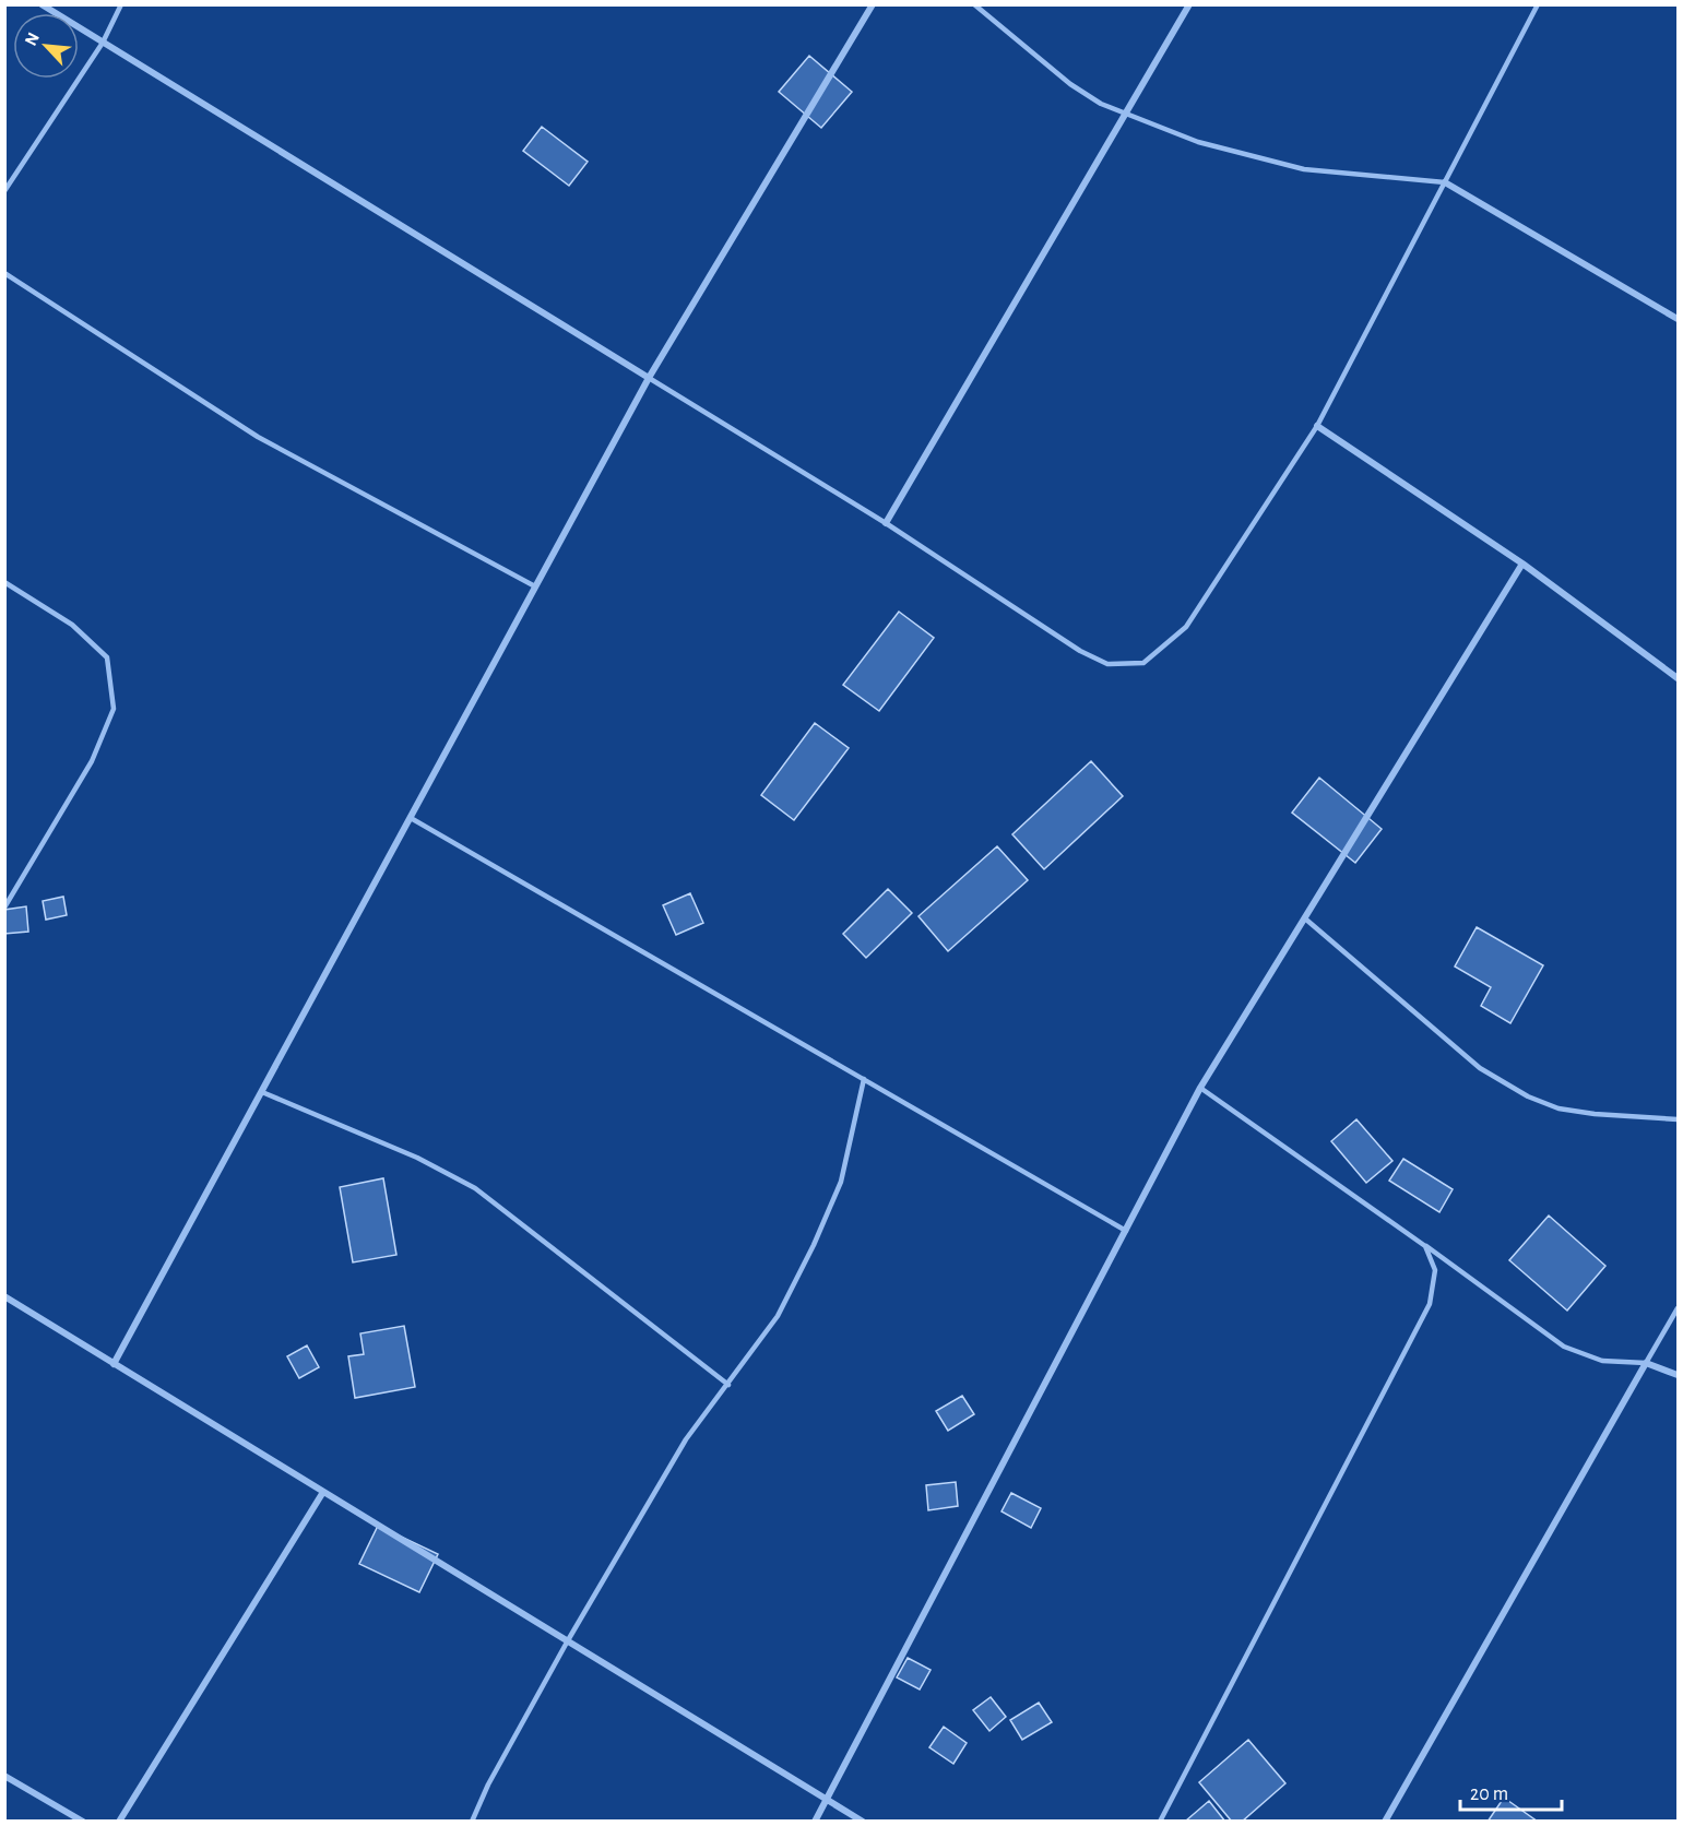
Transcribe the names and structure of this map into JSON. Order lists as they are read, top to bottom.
{
  "scale_bar": "20 m",
  "north": "top left"
}
